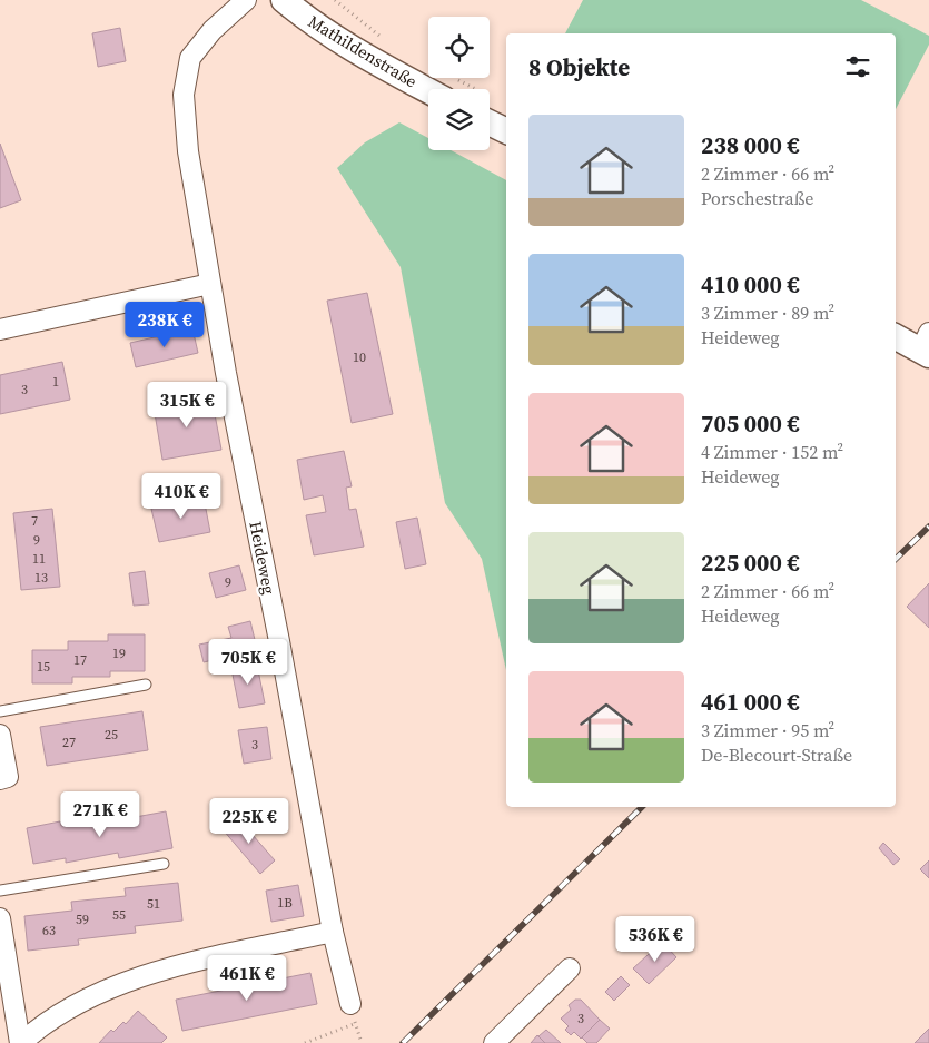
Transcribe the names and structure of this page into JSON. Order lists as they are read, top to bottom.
{
  "streets": {
    "street": ["Mathildenstraße", "Heideweg"]
  },
  "house_numbers": [
    "10",
    "1",
    "3",
    "7",
    "9",
    "11",
    "13",
    "9",
    "19",
    "17",
    "15",
    "25",
    "27",
    "3",
    "1B",
    "51",
    "55",
    "59",
    "63",
    "3"
  ],
  "page": {
    "heading": "8 Objekte",
    "list": [
      {
        "name": "238 000 €",
        "note": "2 Zimmer · 66 m² · Porschestraße"
      },
      {
        "name": "410 000 €",
        "note": "3 Zimmer · 89 m² · Heideweg"
      },
      {
        "name": "705 000 €",
        "note": "4 Zimmer · 152 m² · Heideweg"
      },
      {
        "name": "225 000 €",
        "note": "2 Zimmer · 66 m² · Heideweg"
      },
      {
        "name": "461 000 €",
        "note": "3 Zimmer · 95 m² · De-Blecourt-Straße"
      }
    ],
    "price": [
      "238K €",
      "315K €",
      "410K €",
      "705K €",
      "271K €",
      "225K €",
      "536K €",
      "461K €"
    ]
  }
}
